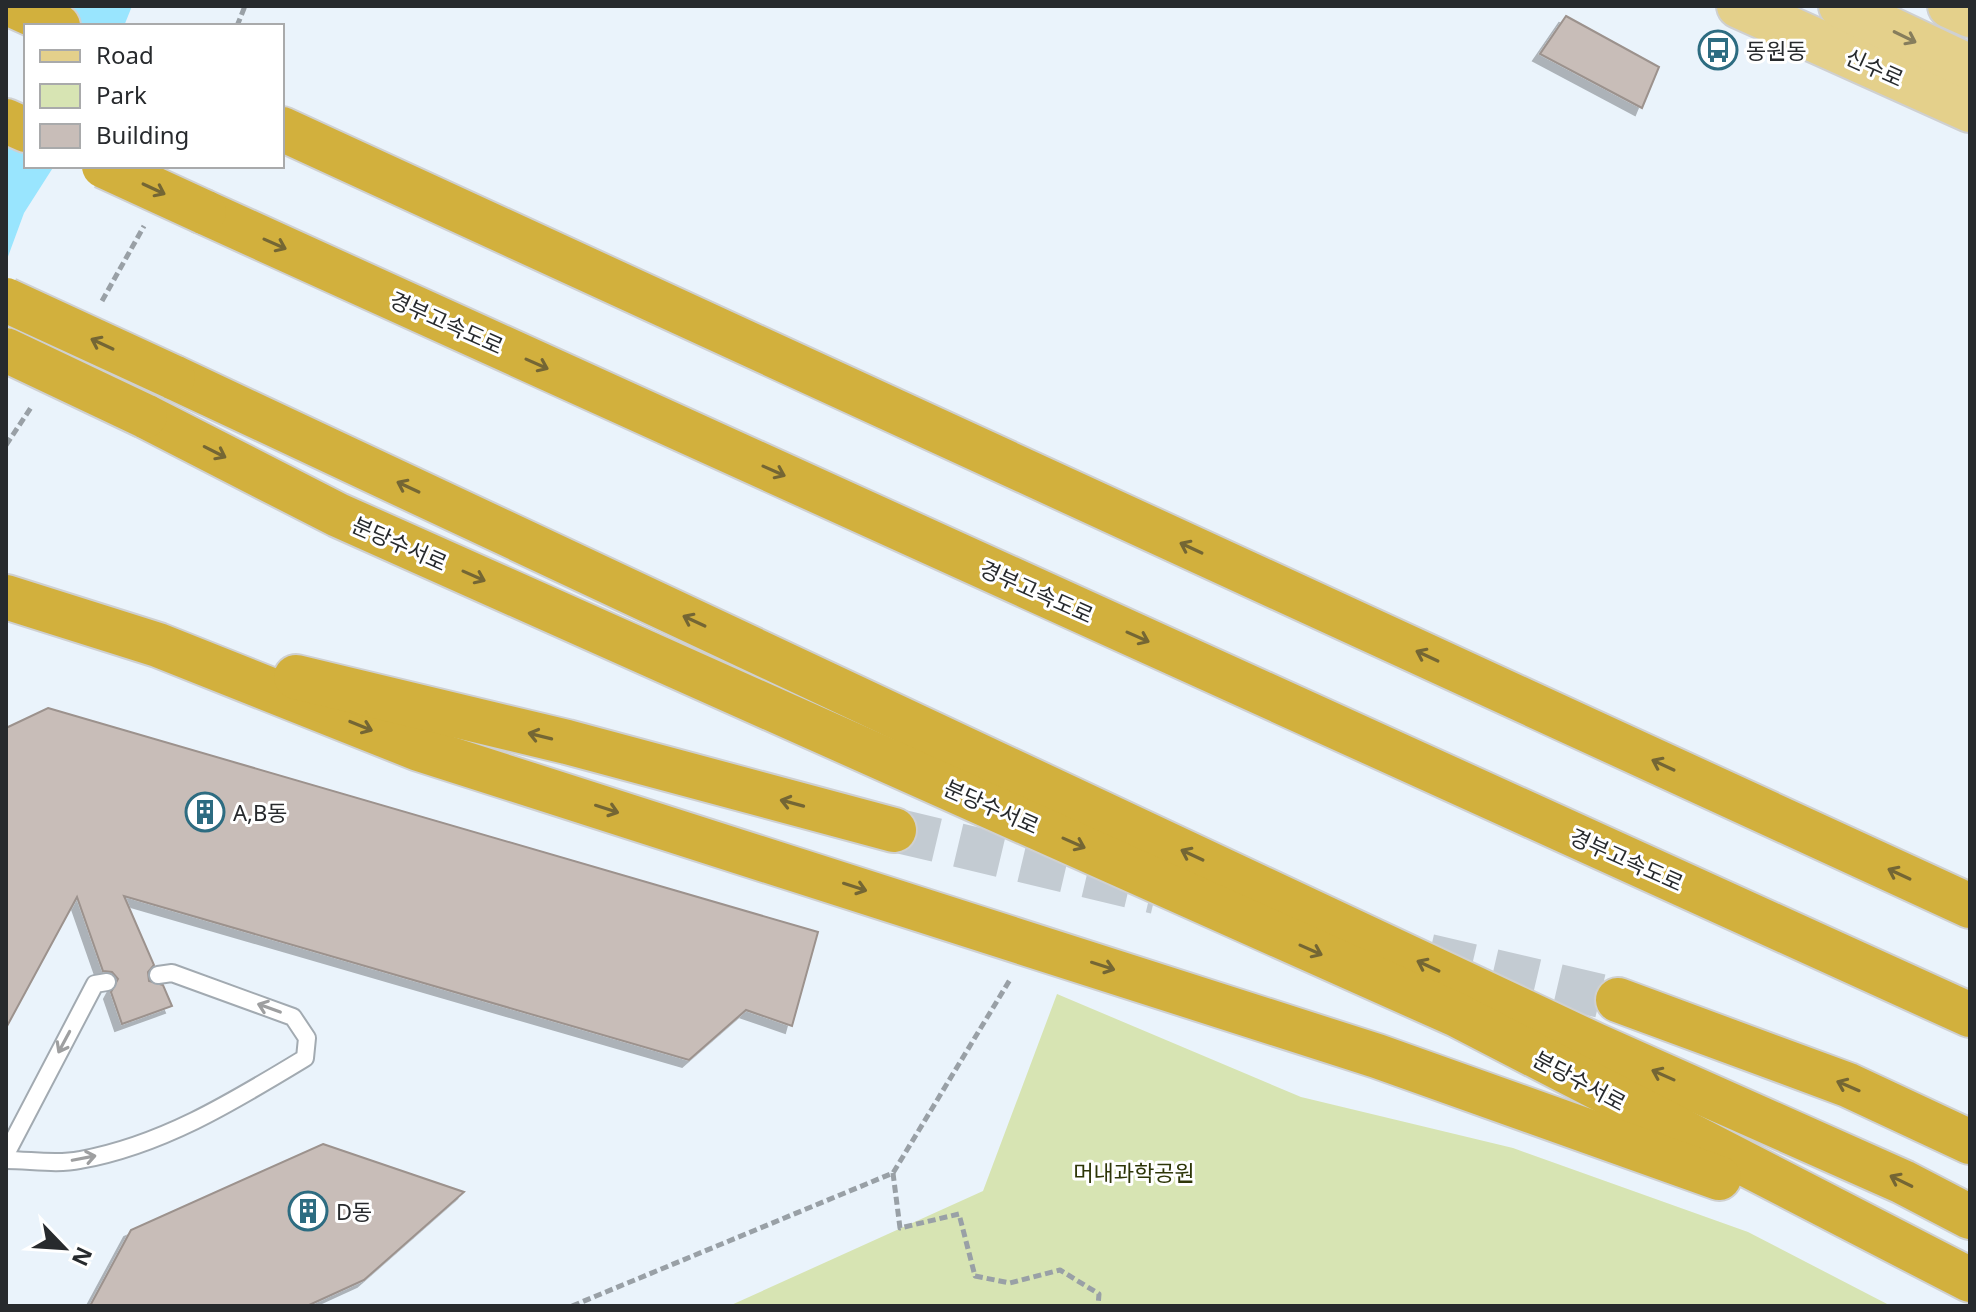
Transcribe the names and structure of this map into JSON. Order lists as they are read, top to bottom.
{
  "streets": {
    "highway": ["경부고속도로", "분당수서로"],
    "main road": ["신수로"]
  },
  "parks": ["머내과학공원"],
  "places": {
    "bus stop": ["동원동"],
    "building": ["A,B동", "D동"]
  },
  "legend": ["Road", "Park", "Building"],
  "north": "bottom right"
}
